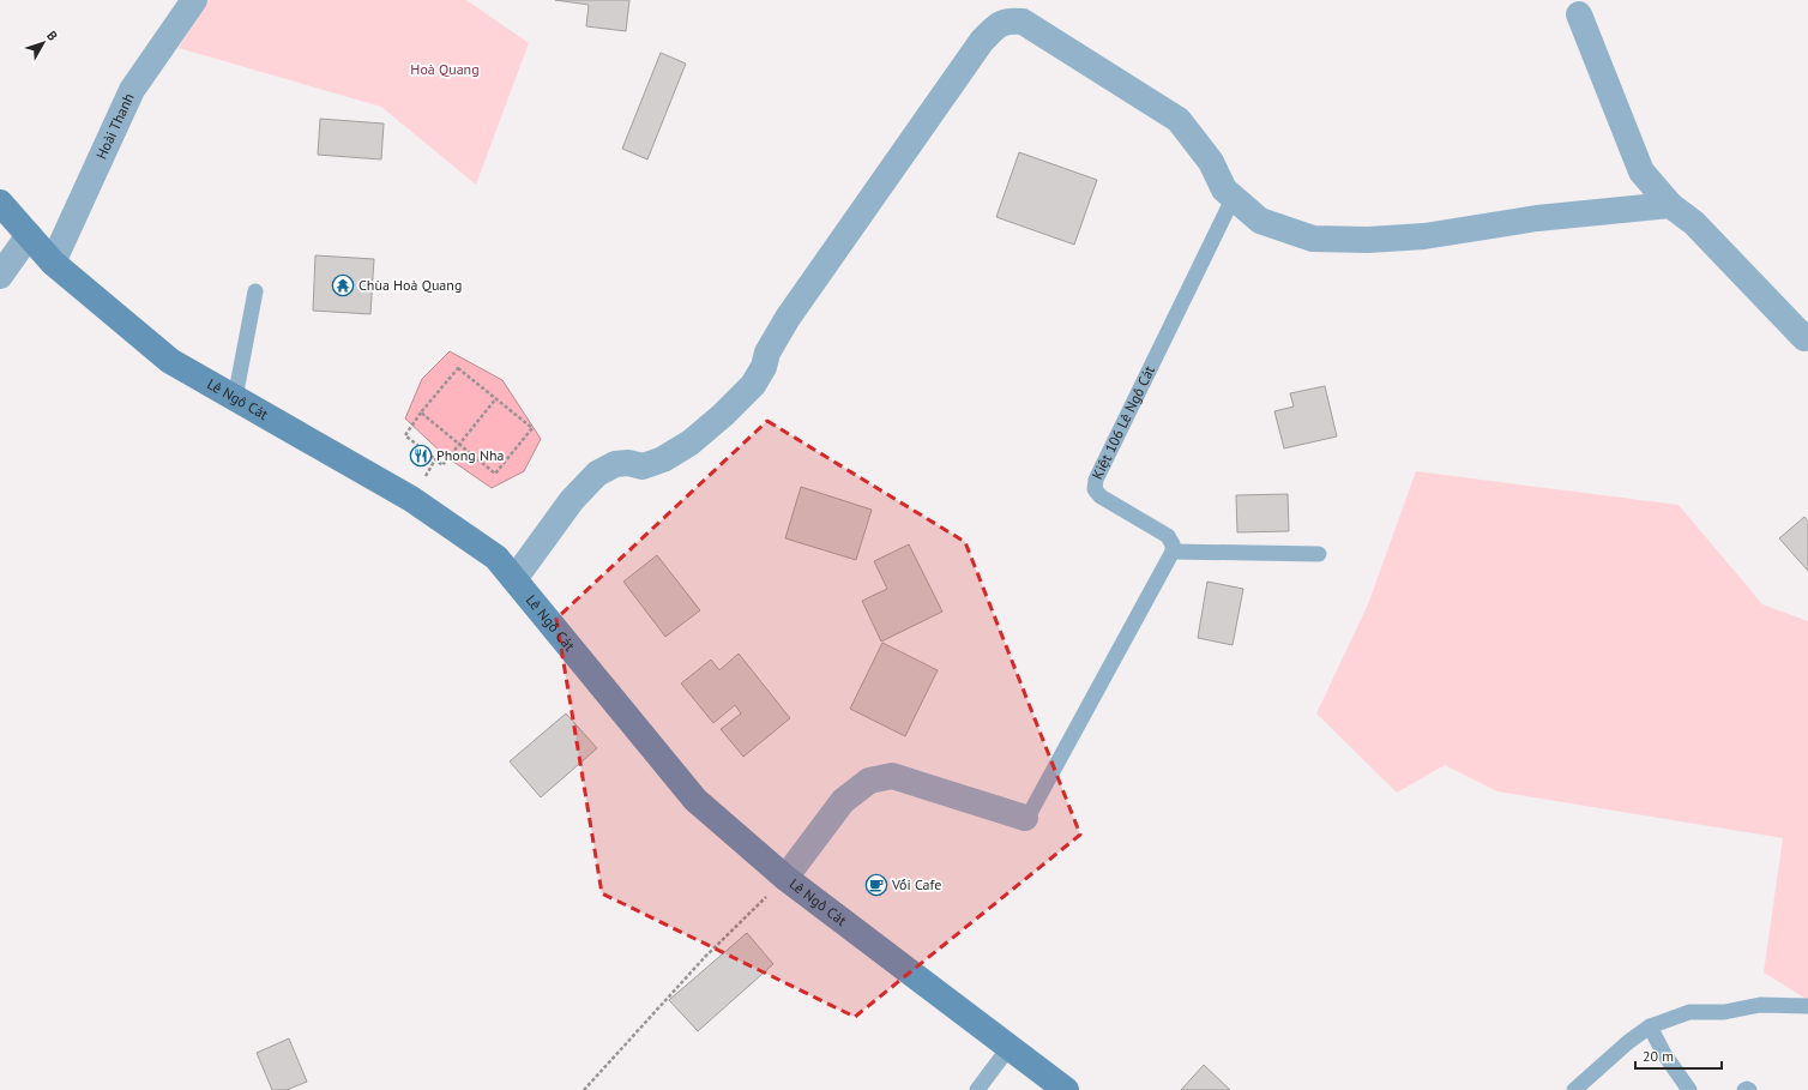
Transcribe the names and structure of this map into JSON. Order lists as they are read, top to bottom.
{
  "streets": {
    "street": ["Hoài Thanh", "Lê Ngô Cát"],
    "lane": ["Kiệt 106 Lê Ngô Cát"]
  },
  "crossings": [
    ["Hoài Thanh", "Lê Ngô Cát"]
  ],
  "parks": ["Hoà Quang"],
  "places": {
    "temple": ["Chùa Hoà Quang"],
    "restaurant": ["Phong Nha"],
    "cafe": ["Vối Cafe"]
  },
  "scale_bar": "20 m",
  "north": "top right"
}
